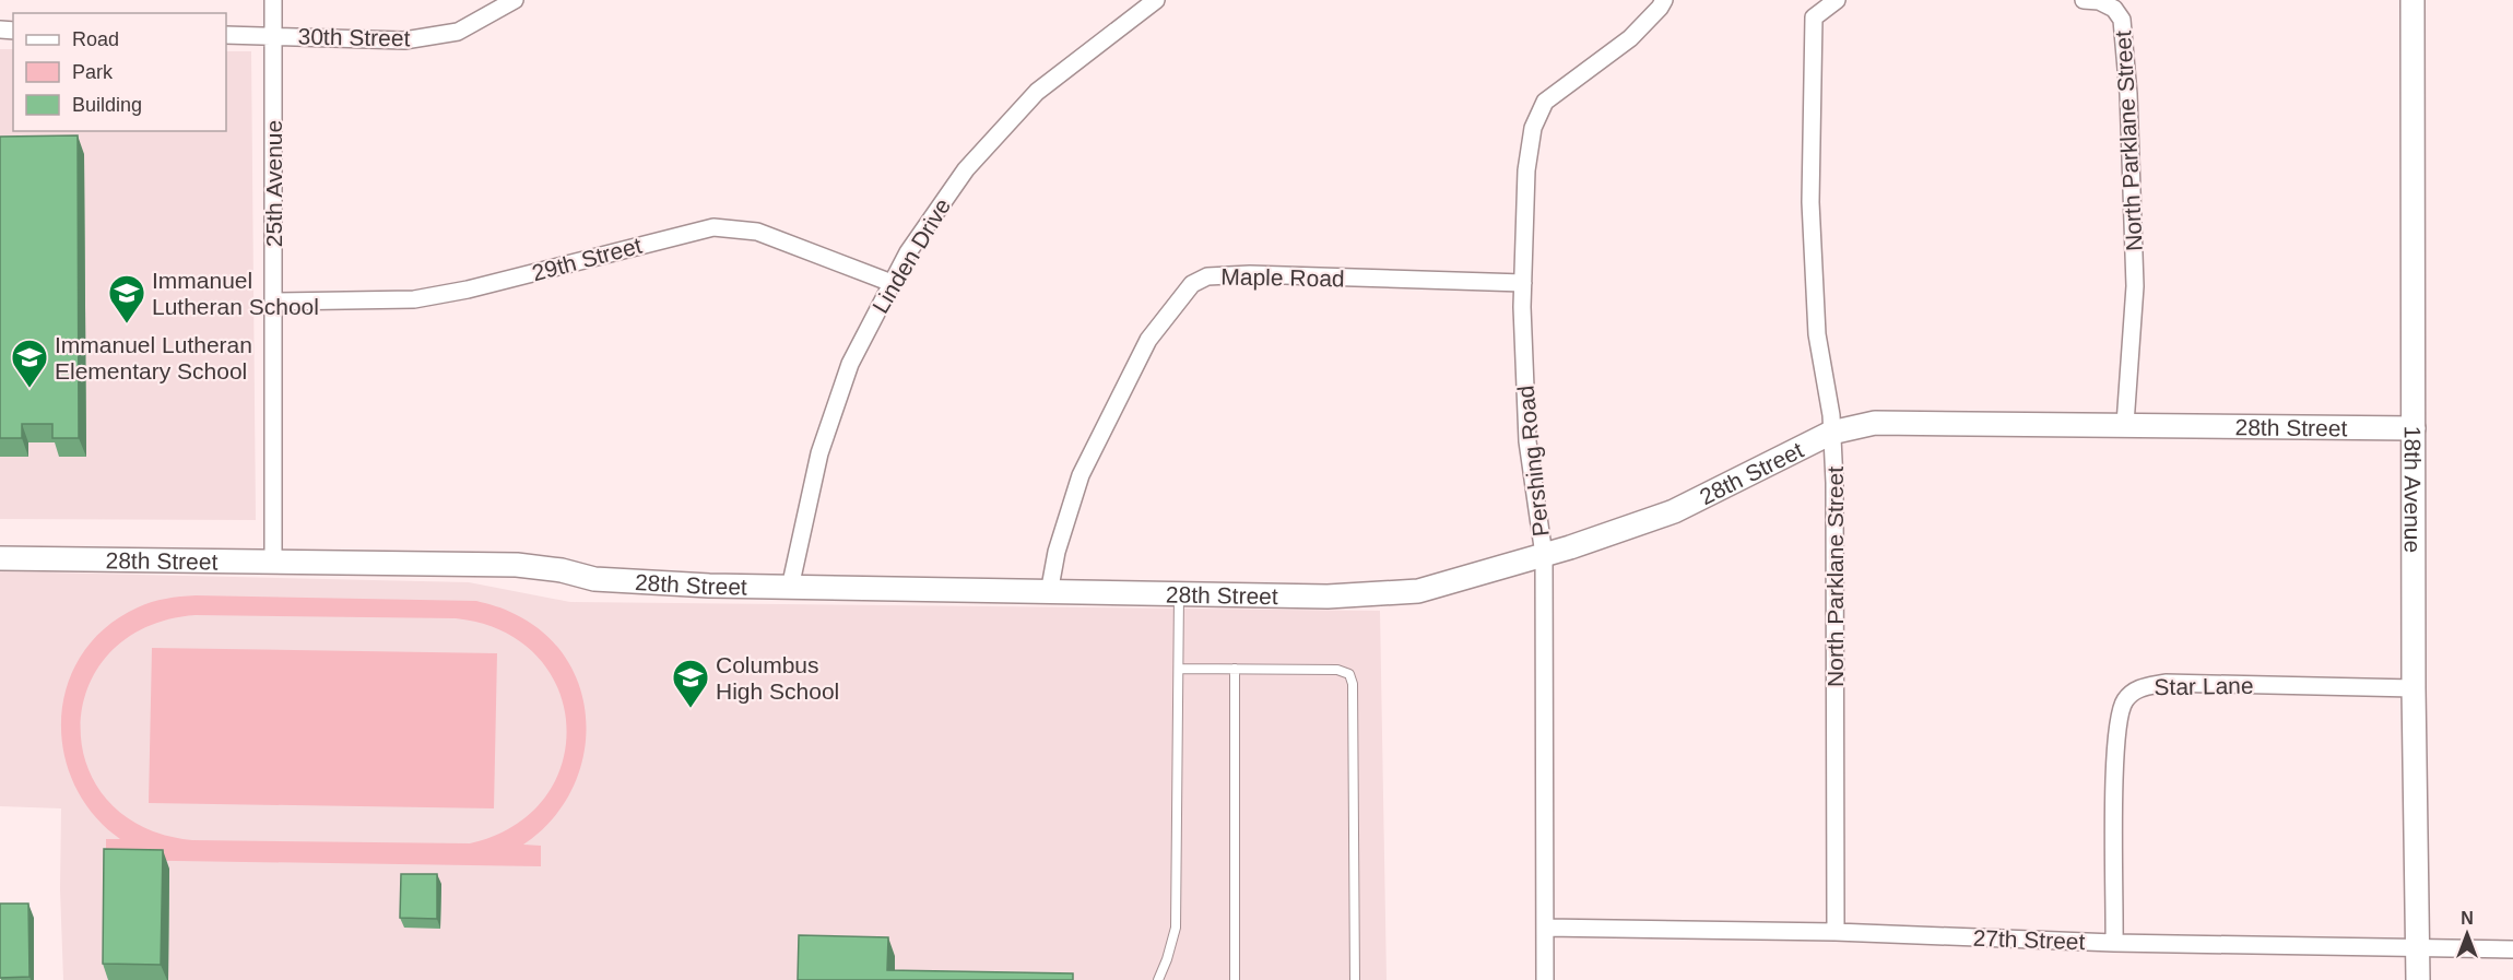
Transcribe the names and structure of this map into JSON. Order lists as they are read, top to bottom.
{
  "streets": {
    "street": [
      "30th Street",
      "North Parklane Street",
      "25th Avenue",
      "Linden Drive",
      "29th Street",
      "Maple Road",
      "28th Street",
      "Pershing Road",
      "18th Avenue",
      "Star Lane",
      "27th Street"
    ]
  },
  "crossings": [
    ["30th Street", "25th Avenue"],
    ["North Parklane Street", "28th Street"],
    ["North Parklane Street", "27th Street"],
    ["25th Avenue", "29th Street"],
    ["25th Avenue", "28th Street"],
    ["Linden Drive", "29th Street"],
    ["Linden Drive", "28th Street"],
    ["Maple Road", "28th Street"],
    ["Maple Road", "Pershing Road"],
    ["28th Street", "Pershing Road"],
    ["28th Street", "18th Avenue"],
    ["Pershing Road", "27th Street"],
    ["18th Avenue", "Star Lane"],
    ["18th Avenue", "27th Street"],
    ["Star Lane", "27th Street"]
  ],
  "places": {
    "school or university": ["Immanuel Lutheran School", "Immanuel Lutheran Elementary School", "Columbus High School"]
  },
  "legend": ["Road", "Park", "Building"],
  "north": "top"
}
